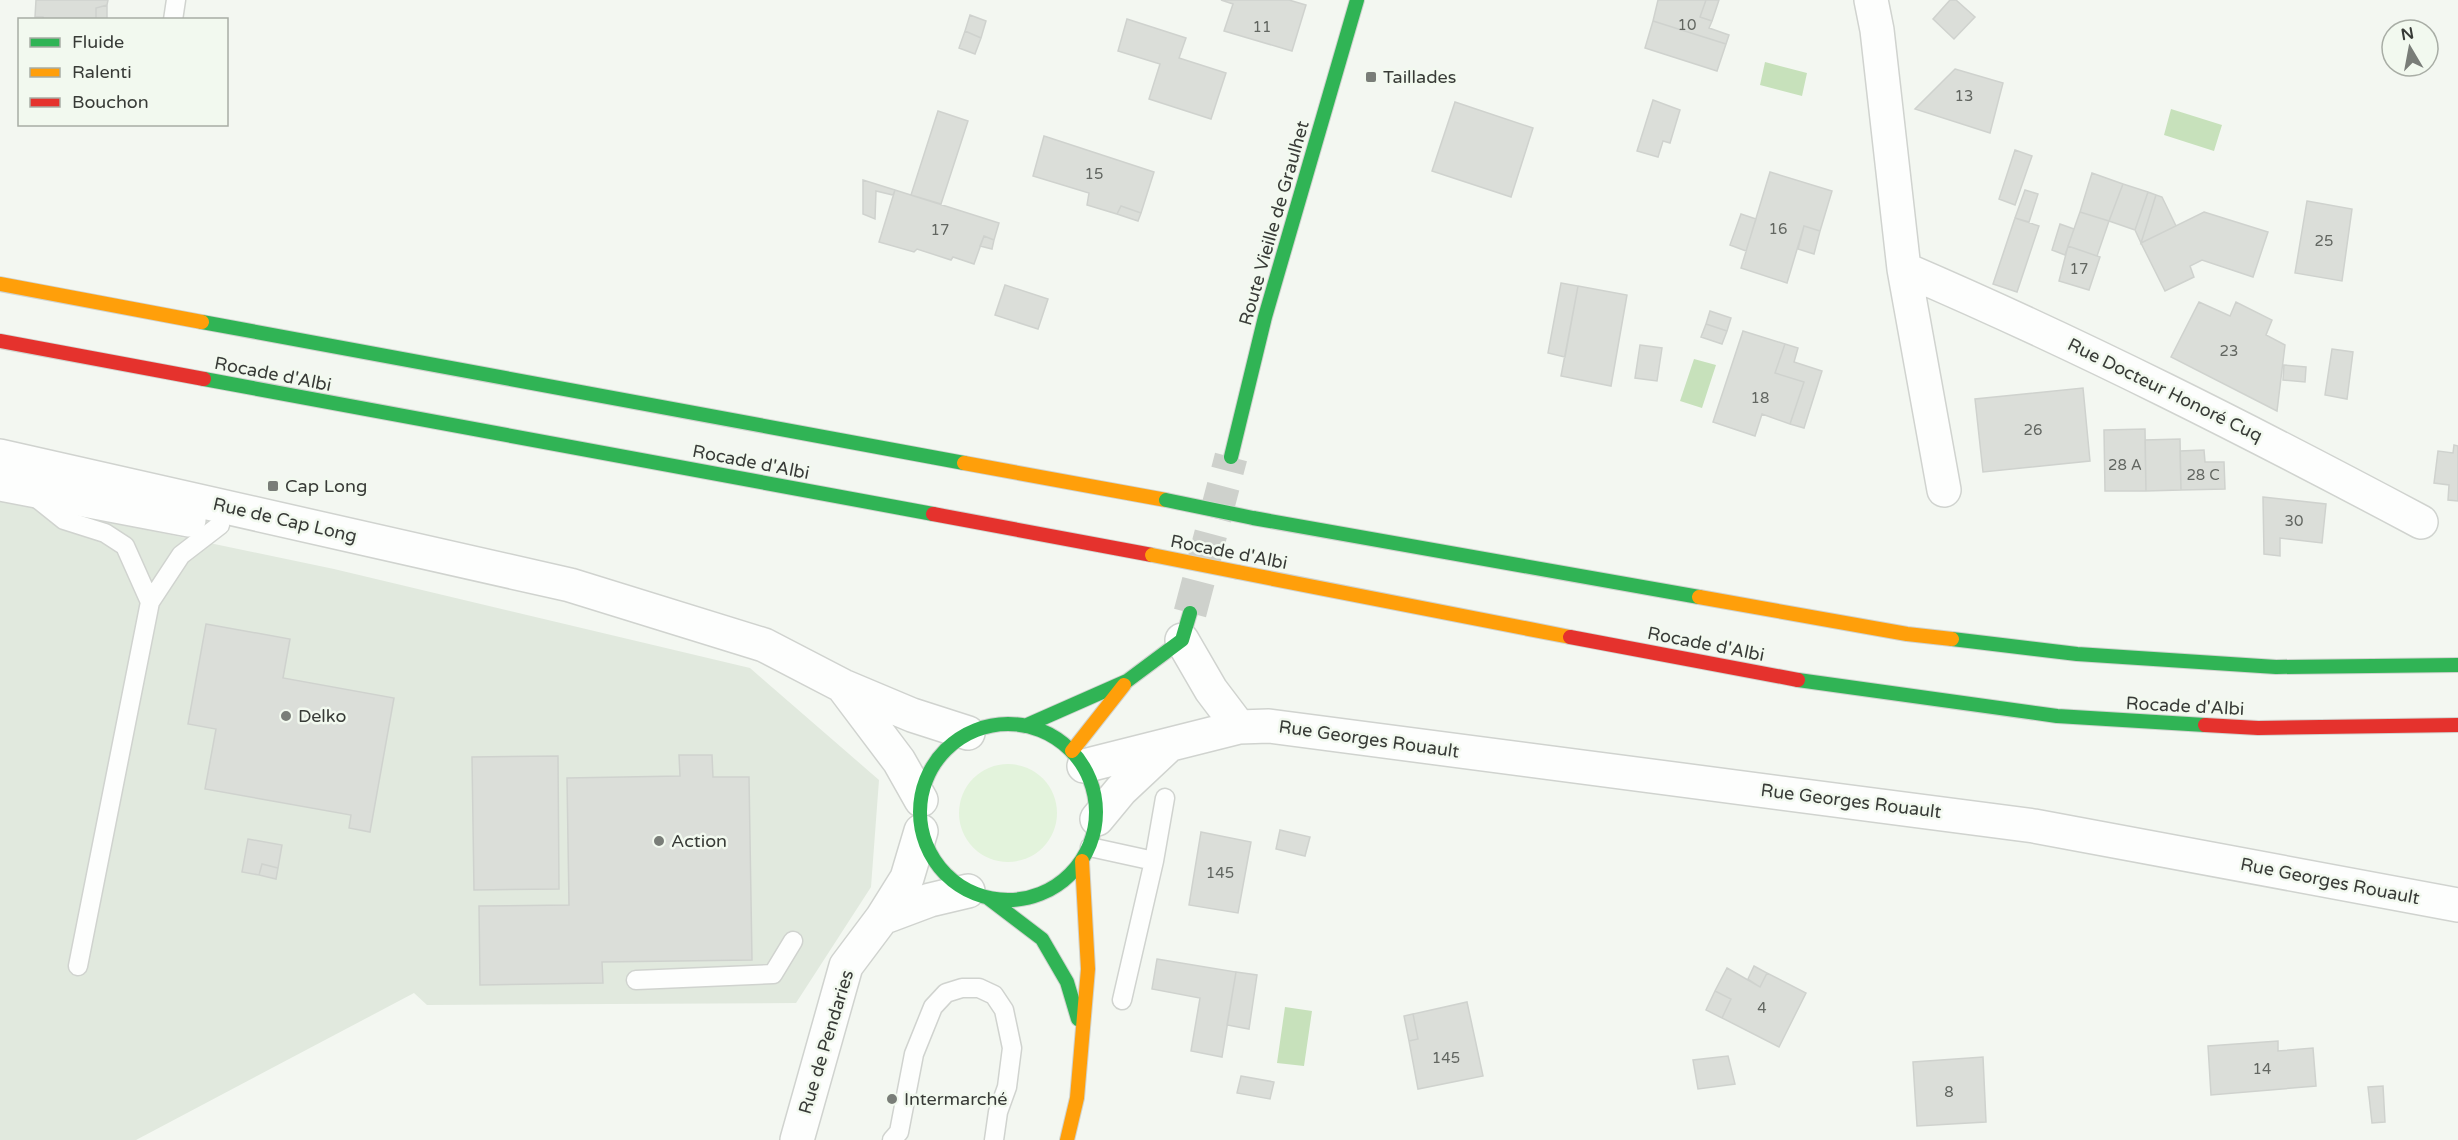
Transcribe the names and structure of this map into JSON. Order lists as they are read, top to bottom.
{
  "streets": {
    "main road": ["Route Vieille de Graulhet", "Rocade d'Albi"],
    "street": [
      "Rue Docteur Honoré Cuq",
      "Rue de Cap Long",
      "Rue Georges Rouault",
      "Rue de Pendaries"
    ]
  },
  "crossings": [
    ["Rue de Cap Long", "Rue Georges Rouault"],
    ["Rue de Cap Long", "Rue de Pendaries"],
    ["Rue Georges Rouault", "Rue de Pendaries"]
  ],
  "places": {
    "transit": ["Taillades", "Cap Long"],
    "other": ["Delko", "Action", "Intermarché"]
  },
  "house_numbers": [
    "10",
    "11",
    "13",
    "15",
    "16",
    "17",
    "25",
    "17",
    "23",
    "18",
    "26",
    "28 A",
    "28 C",
    "30",
    "145",
    "4",
    "145",
    "14",
    "8"
  ],
  "legend": ["Fluide", "Ralenti", "Bouchon"],
  "north": "top"
}
